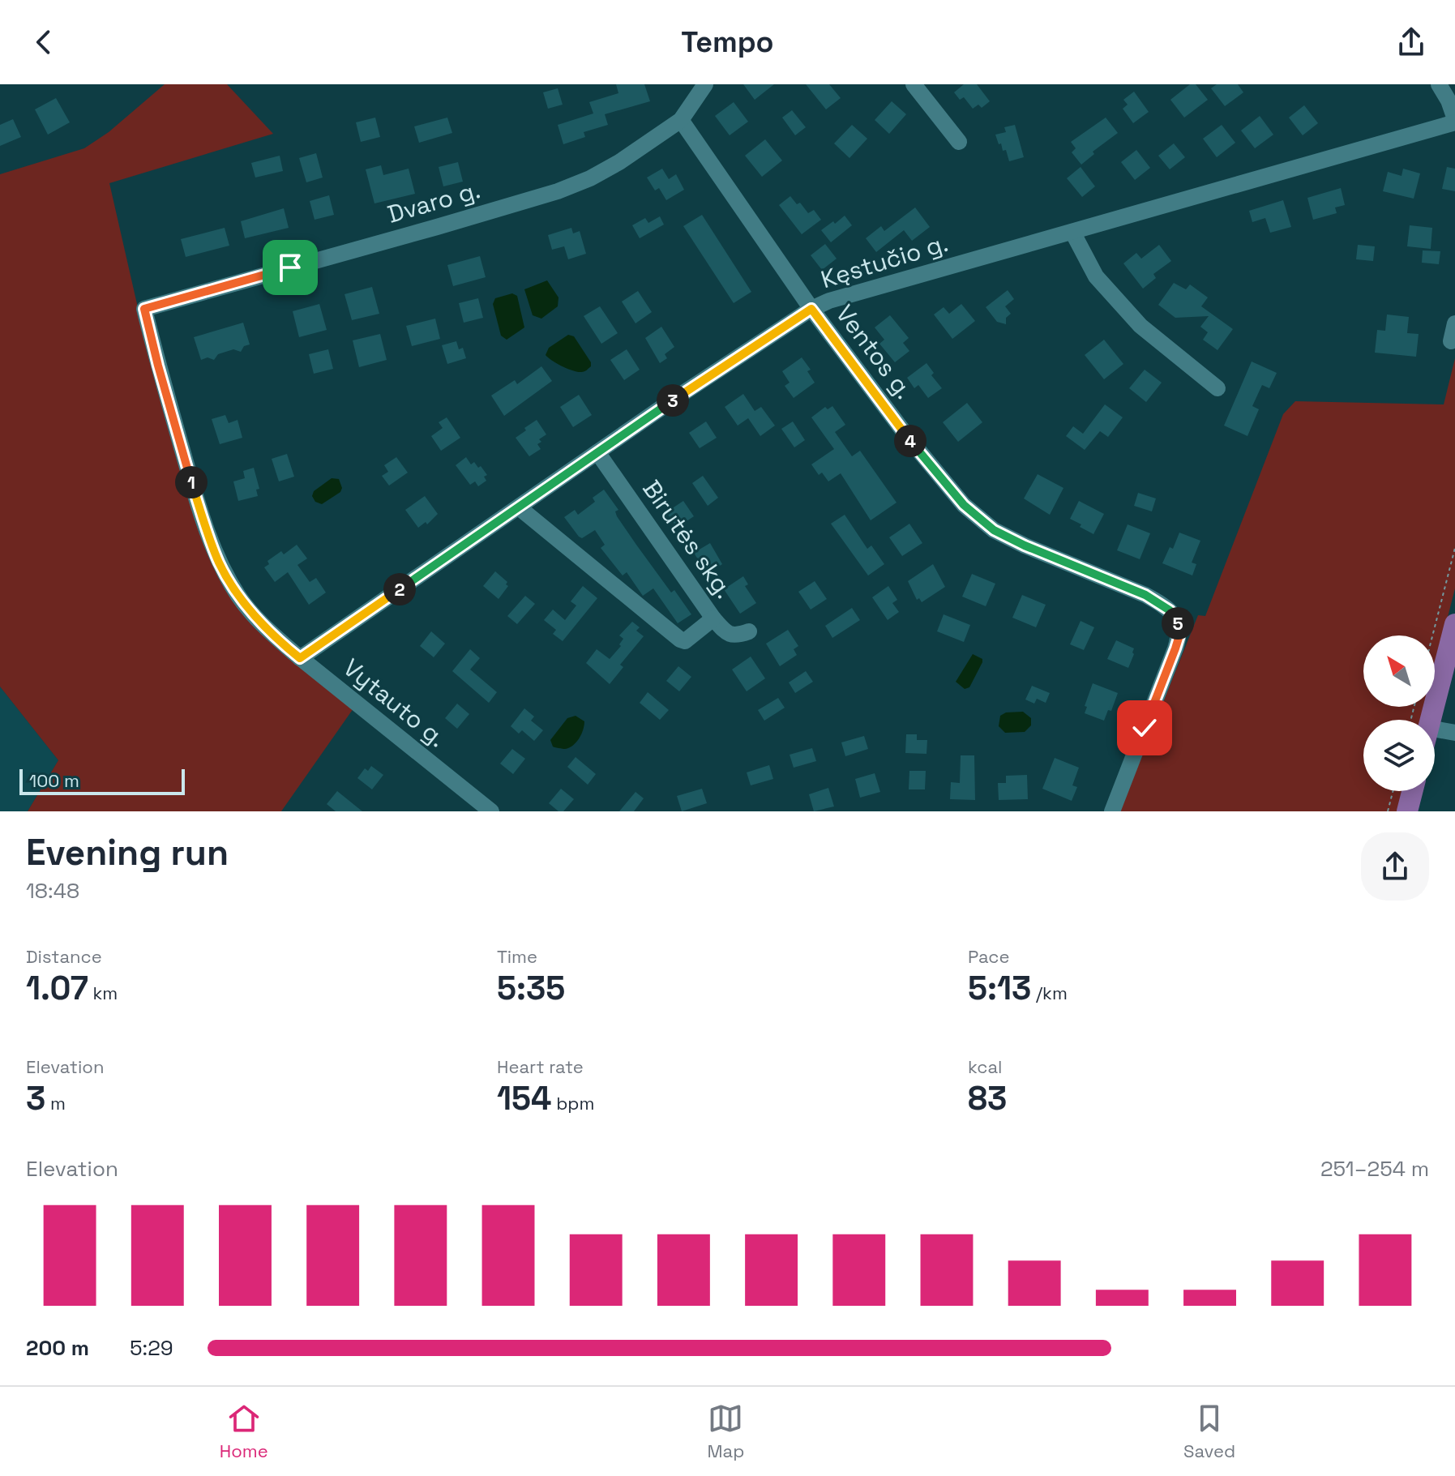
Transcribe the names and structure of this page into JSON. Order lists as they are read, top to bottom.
{
  "streets": {
    "street": [
      "Dvaro g.",
      "Kęstučio g.",
      "Ventos g.",
      "Birutės skg.",
      "Vytauto g."
    ]
  },
  "crossings": [
    ["Dvaro g.", "Ventos g."],
    ["Dvaro g.", "Vytauto g."],
    ["Kęstučio g.", "Ventos g."],
    ["Kęstučio g.", "Birutės skg."],
    ["Kęstučio g.", "Vytauto g."]
  ],
  "scale_bar": "100 m",
  "north": "top left",
  "page": {
    "header": "Tempo",
    "pins": [
      "3",
      "4",
      "1",
      "2",
      "5"
    ],
    "scale": "100 m",
    "heading": ["Evening run", "18:48"],
    "stats": [
      ["Distance", "1.07 km"],
      ["Time", "5:35"],
      ["Pace", "5:13 /km"],
      ["Elevation", "3 m"],
      ["Heart rate", "154 bpm"],
      ["kcal", "83"]
    ],
    "chart": ["Elevation", "251–254 m"],
    "list": [
      {
        "name": "200 m",
        "note": "5:29"
      }
    ],
    "tabs": ["Home", "Map", "Saved"]
  }
}
